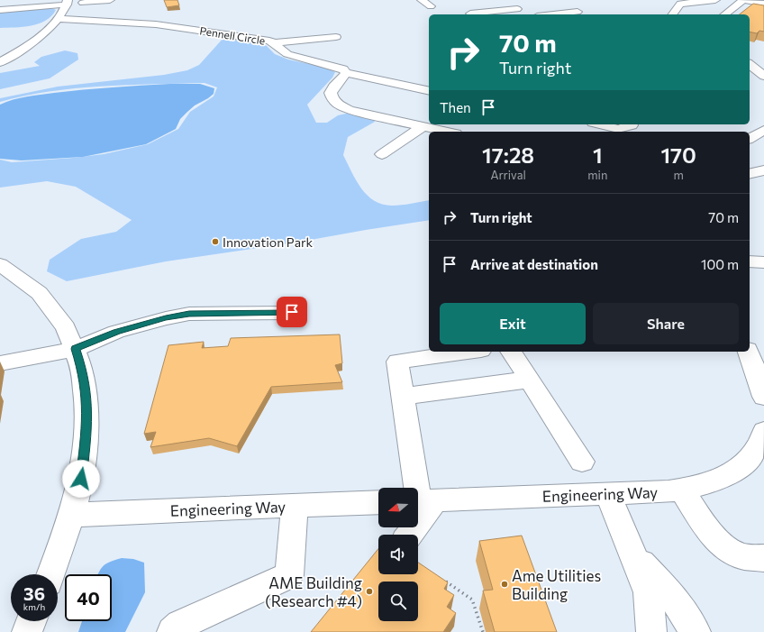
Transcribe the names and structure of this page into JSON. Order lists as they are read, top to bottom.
{
  "streets": {
    "street": ["Pennell Circle", "Engineering Way"]
  },
  "places": ["Innovation Park", "Ame Utilities Building", "AME Building (Research #4)"],
  "north": "left",
  "page": {
    "turn": ["70 m", "Turn right"],
    "then": "Then",
    "eta": [
      "17:28",
      "Arrival",
      "1",
      "min",
      "170",
      "m"
    ],
    "list": [
      {
        "name": "Turn right",
        "value": "70 m"
      },
      {
        "name": "Arrive at destination",
        "value": "100 m"
      }
    ],
    "buttons": ["Exit", "Share"],
    "speed": "36 km/h",
    "limit": "40"
  }
}
